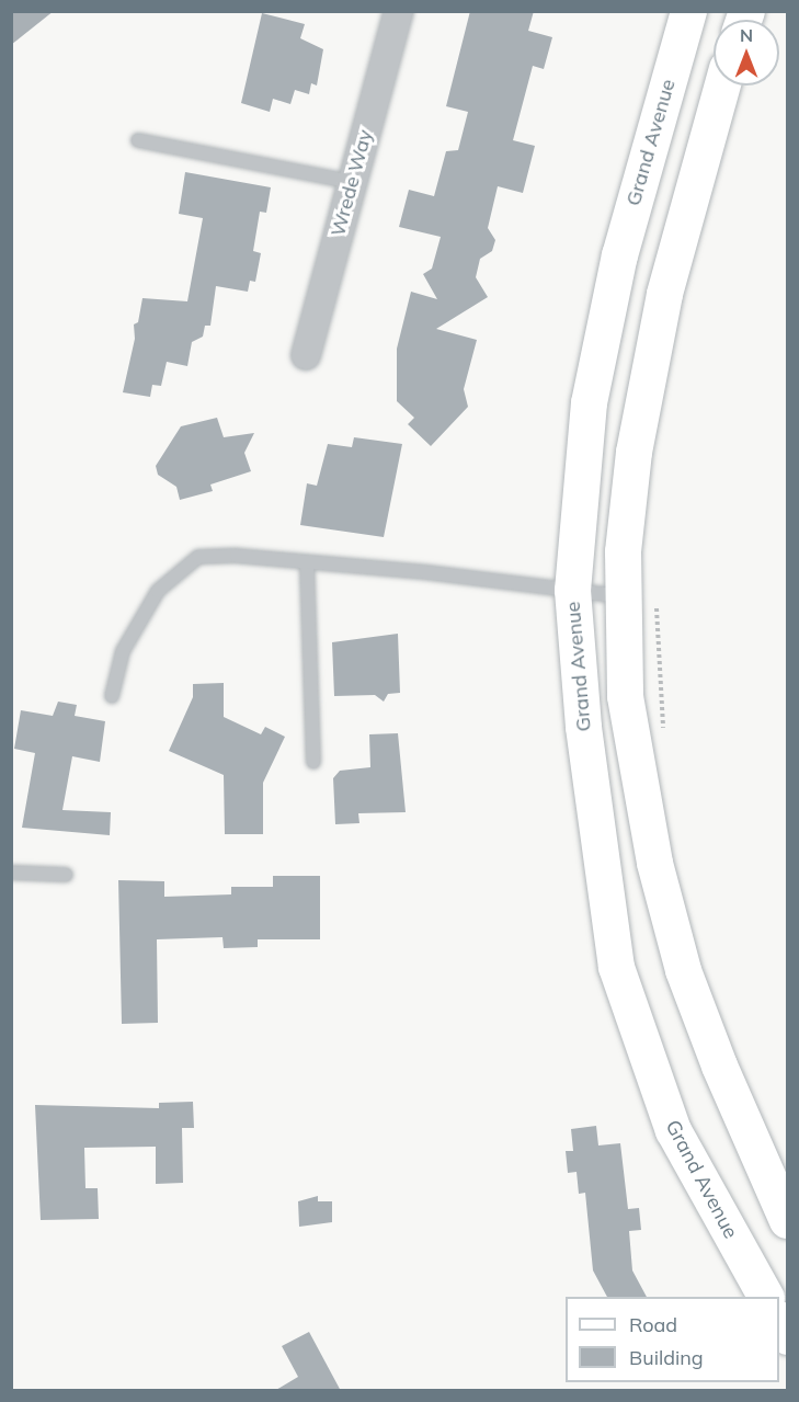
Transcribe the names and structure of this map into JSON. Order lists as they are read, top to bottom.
{
  "streets": {
    "main road": ["Grand Avenue"],
    "street": ["Wrede Way"]
  },
  "legend": ["Road", "Building"],
  "north": "top"
}
